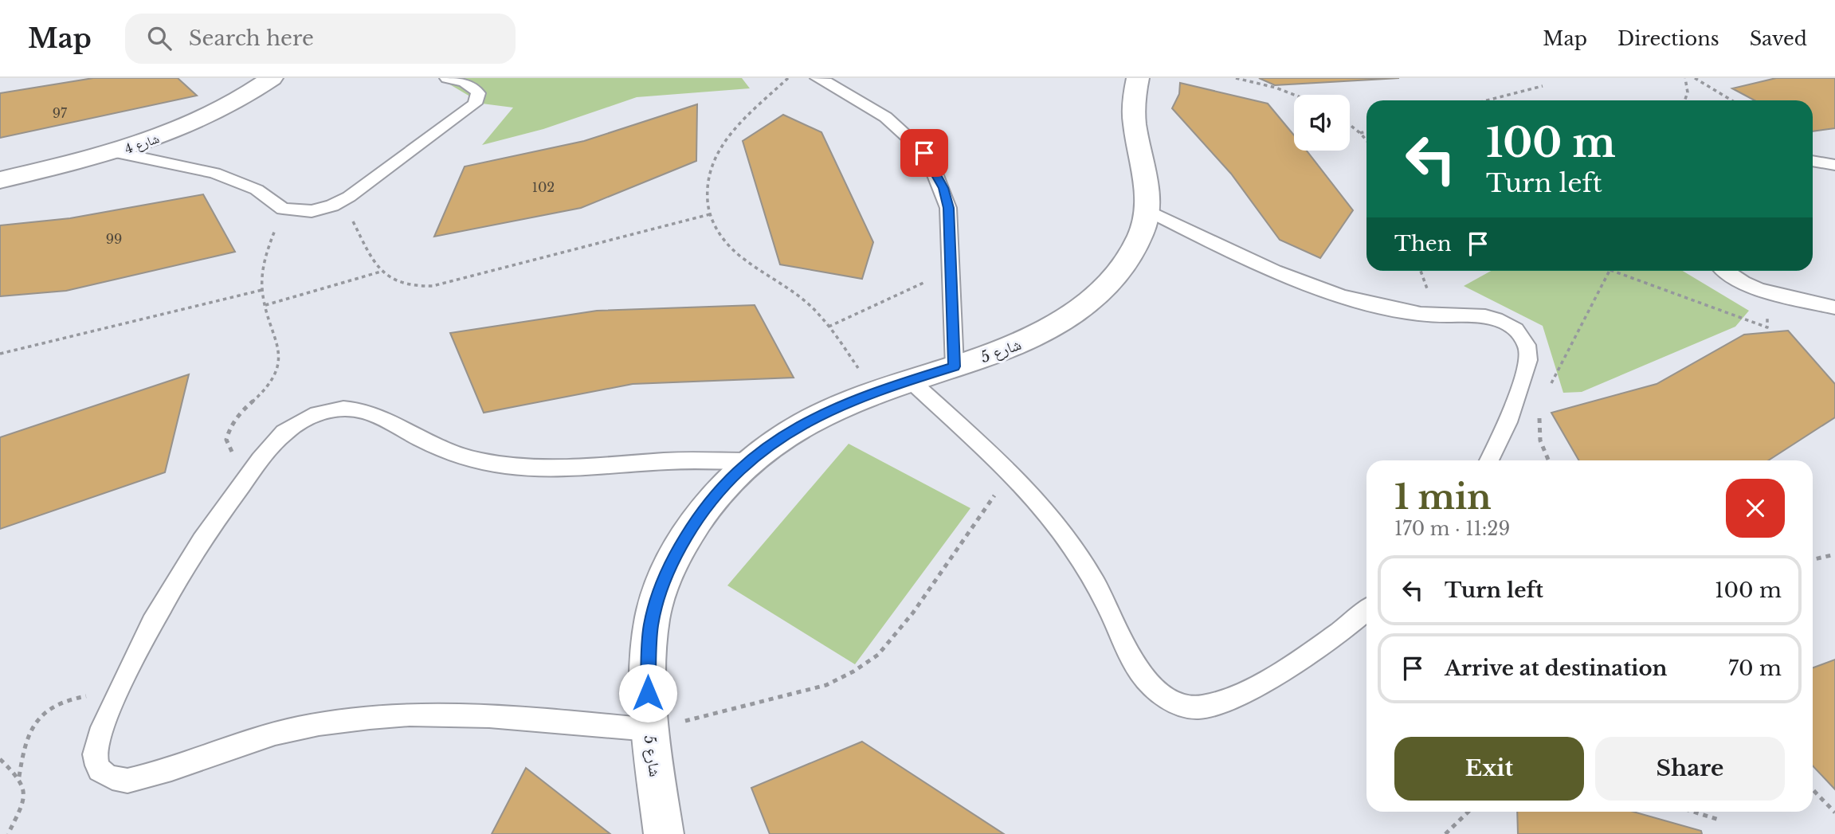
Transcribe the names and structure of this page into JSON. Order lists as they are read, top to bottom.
{
  "streets": {
    "street": ["شارع 4", "شارع 5"]
  },
  "house_numbers": ["97", "102", "99"],
  "page": {
    "header": "Map",
    "search": "Search here",
    "nav": ["Map", "Directions", "Saved"],
    "turn": ["100 m", "Turn left"],
    "then": "Then",
    "heading": ["1 min", "170 m · 11:29"],
    "list": [
      {
        "name": "Turn left",
        "value": "100 m"
      },
      {
        "name": "Arrive at destination",
        "value": "70 m"
      }
    ],
    "buttons": ["Exit", "Share"]
  }
}
